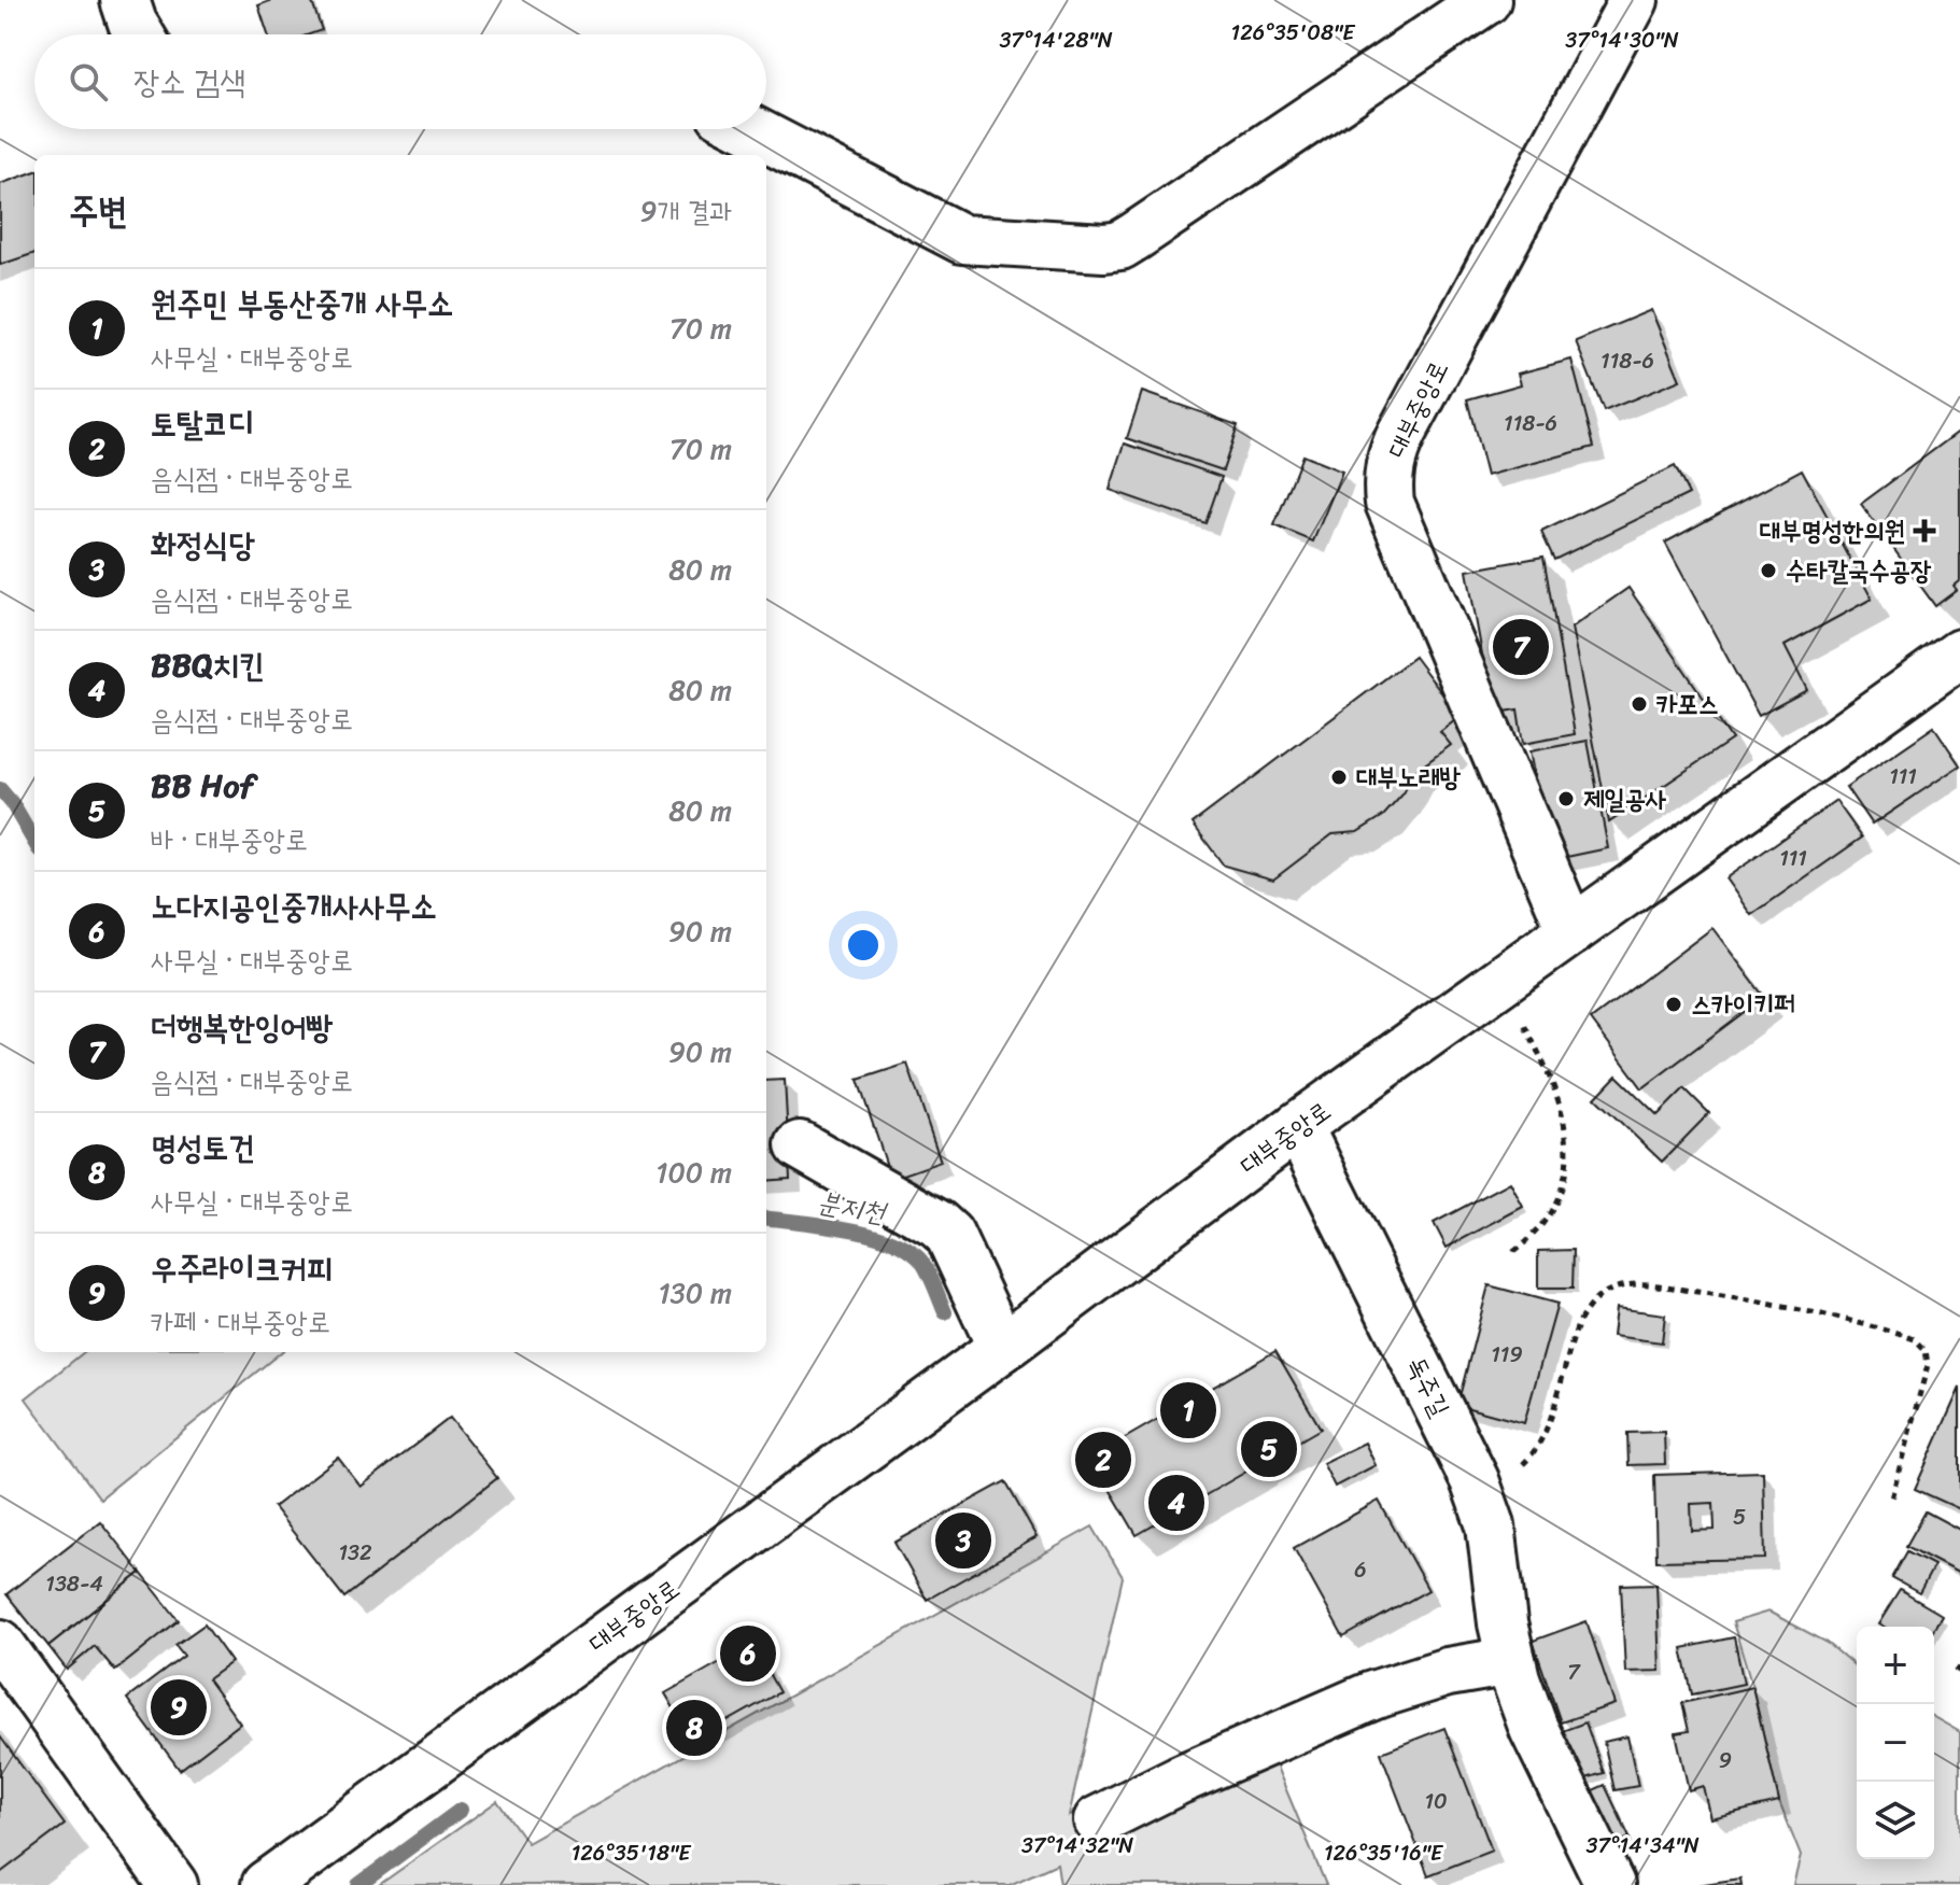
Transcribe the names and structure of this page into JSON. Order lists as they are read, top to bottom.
{
  "streets": {
    "street": ["대부중앙로", "독주길"]
  },
  "crossings": [
    ["대부중앙로", "독주길"]
  ],
  "water": ["분지천"],
  "places": {
    "health": ["대부명성한의원"],
    "other": [
      "수타칼국수공장",
      "카포스",
      "대부노래방",
      "제일공사",
      "스카이키퍼"
    ]
  },
  "house_numbers": [
    "118-6",
    "118-6",
    "111",
    "111",
    "119",
    "5",
    "132",
    "6",
    "138-4",
    "7",
    "9",
    "10"
  ],
  "page": {
    "search": "장소 검색",
    "heading": ["주변", "9개 결과"],
    "list": [
      {
        "mark": "1",
        "name": "원주민 부동산중개 사무소",
        "note": "사무실 · 대부중앙로",
        "value": "70 m"
      },
      {
        "mark": "2",
        "name": "토탈코디",
        "note": "음식점 · 대부중앙로",
        "value": "70 m"
      },
      {
        "mark": "3",
        "name": "화정식당",
        "note": "음식점 · 대부중앙로",
        "value": "80 m"
      },
      {
        "mark": "4",
        "name": "BBQ치킨",
        "note": "음식점 · 대부중앙로",
        "value": "80 m"
      },
      {
        "mark": "5",
        "name": "BB Hof",
        "note": "바 · 대부중앙로",
        "value": "80 m"
      },
      {
        "mark": "6",
        "name": "노다지공인중개사사무소",
        "note": "사무실 · 대부중앙로",
        "value": "90 m"
      },
      {
        "mark": "7",
        "name": "더행복한잉어빵",
        "note": "음식점 · 대부중앙로",
        "value": "90 m"
      },
      {
        "mark": "8",
        "name": "명성토건",
        "note": "사무실 · 대부중앙로",
        "value": "100 m"
      },
      {
        "mark": "9",
        "name": "우주라이크커피",
        "note": "카페 · 대부중앙로",
        "value": "130 m"
      }
    ],
    "pins": [
      "7",
      "1",
      "5",
      "2",
      "4",
      "3",
      "6",
      "9",
      "8"
    ],
    "map_buttons": ["+", "−"]
  },
  "coordinates": [
    "126°35'08\"E",
    "37°14'28\"N",
    "37°14'30\"N",
    "37°14'32\"N",
    "37°14'34\"N",
    "126°35'18\"E",
    "126°35'16\"E"
  ]
}
